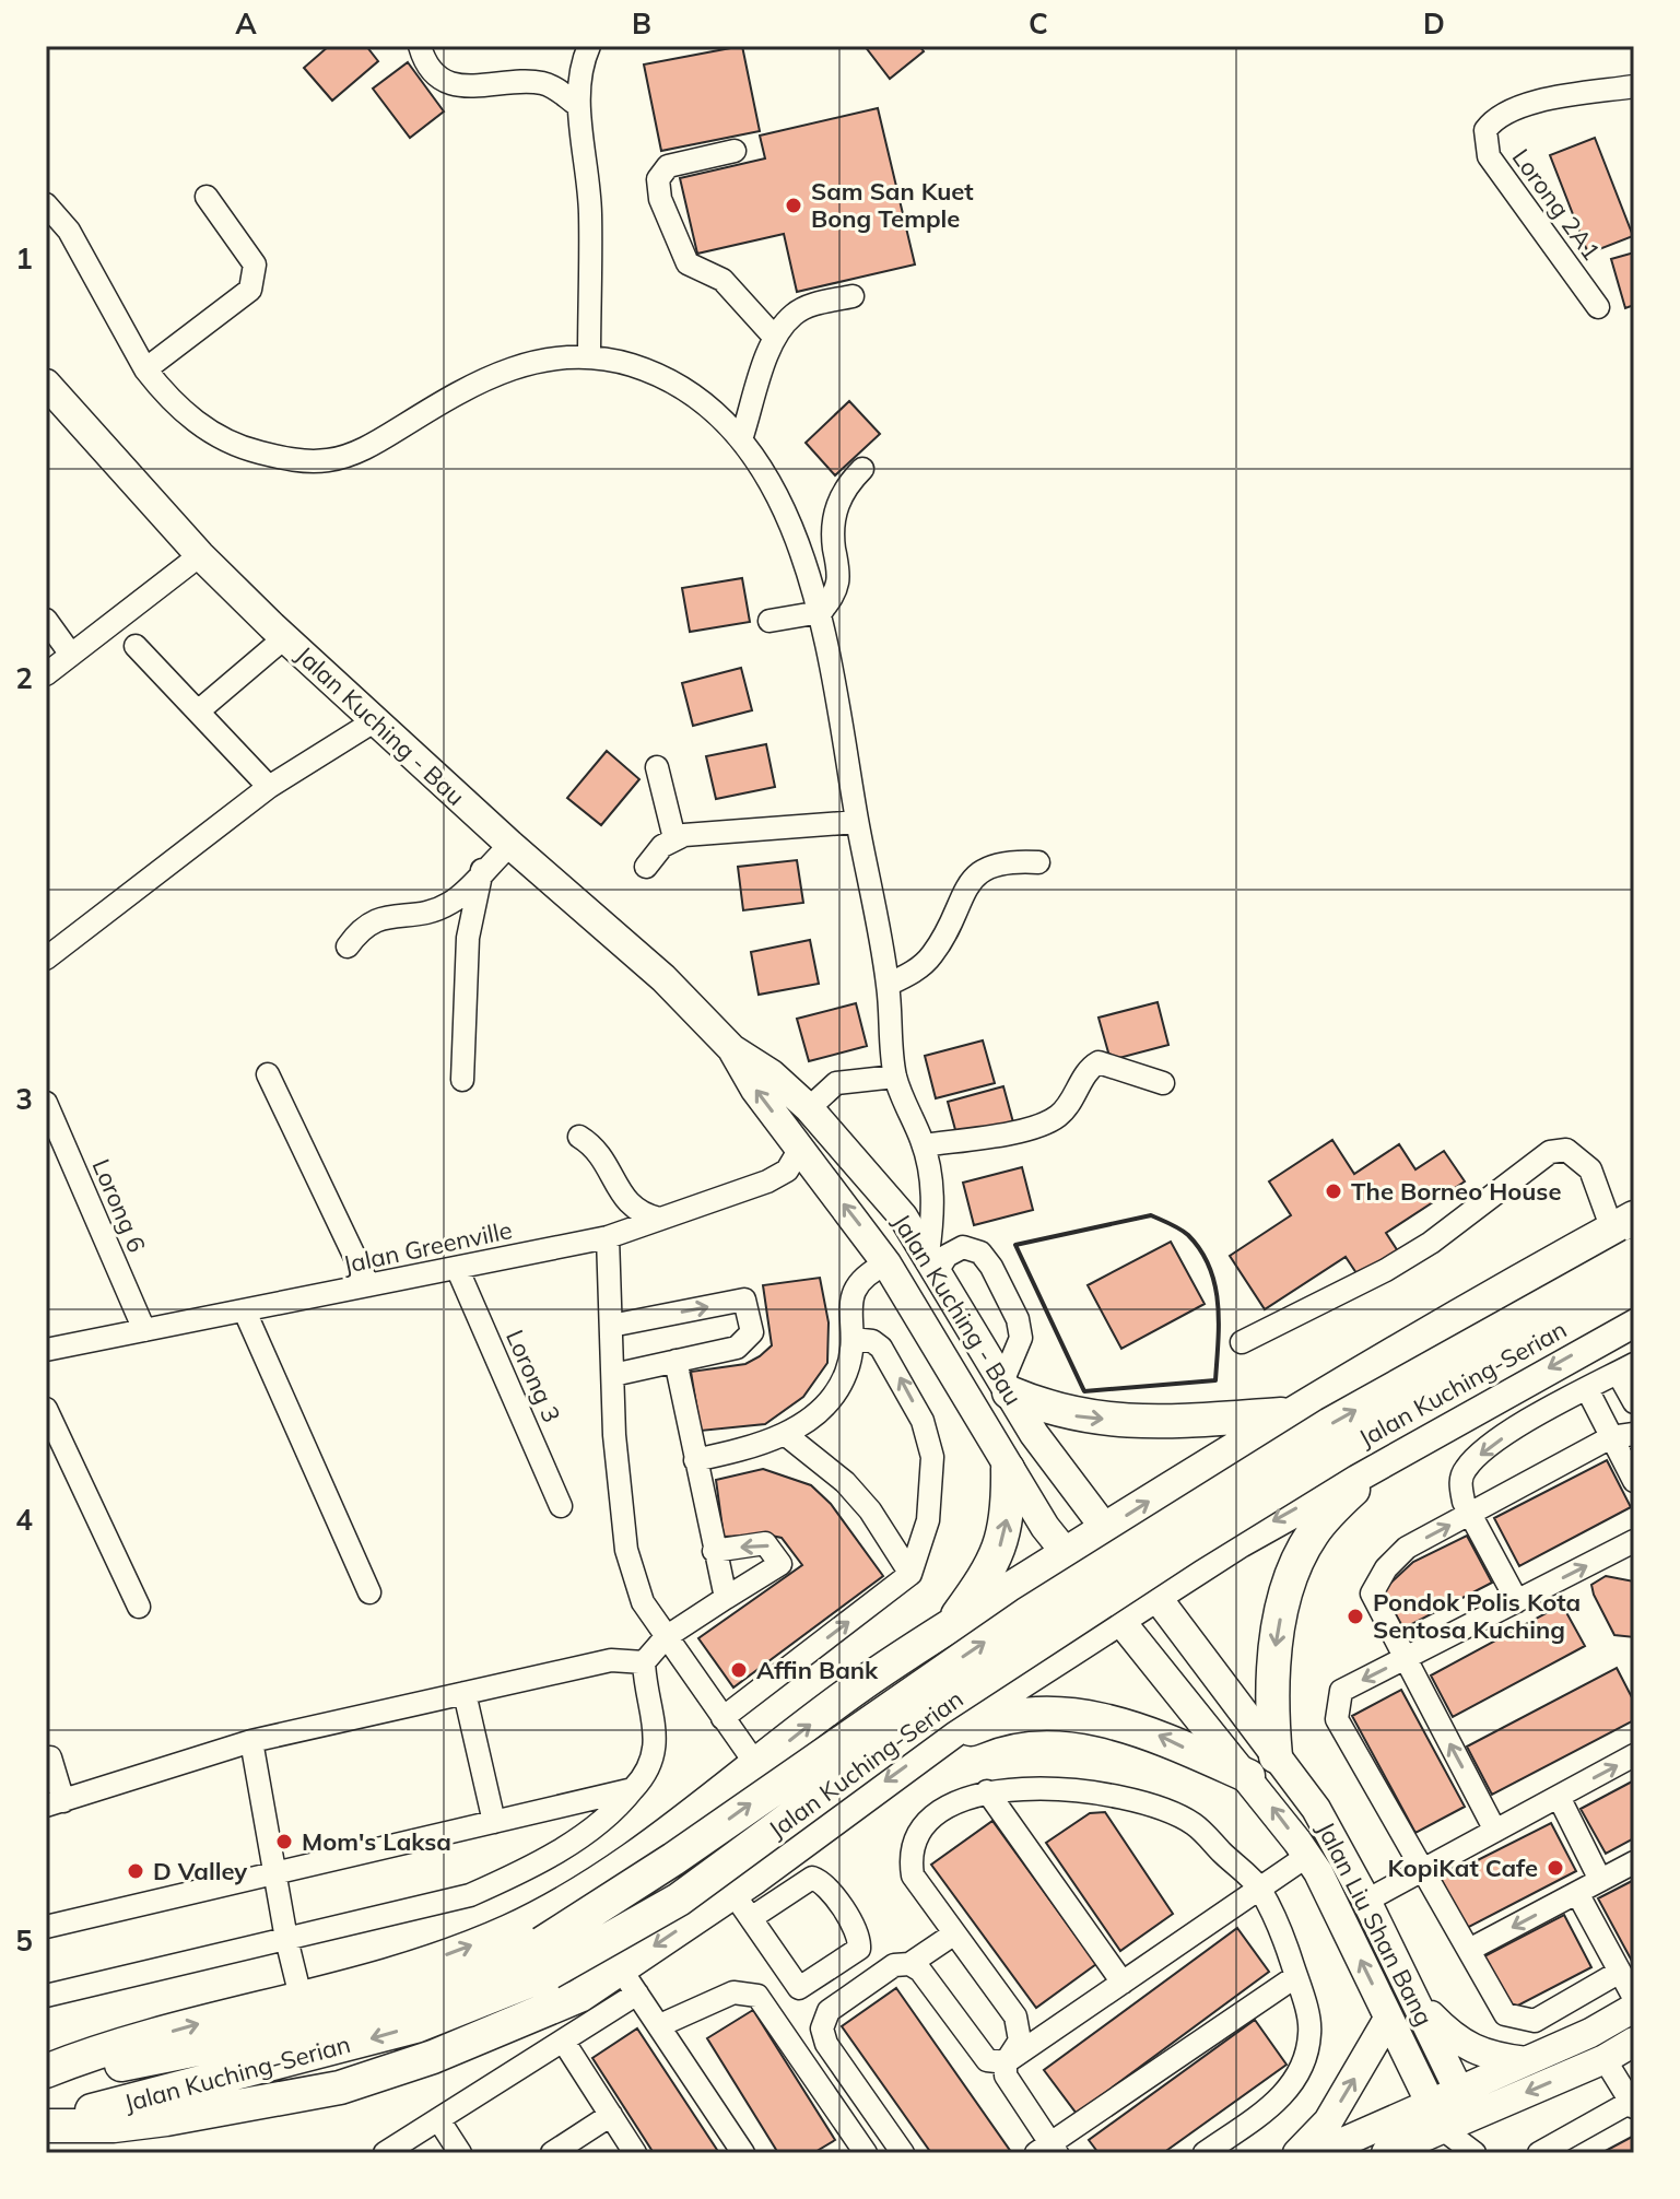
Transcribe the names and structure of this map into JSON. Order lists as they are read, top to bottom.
{
  "streets": {
    "highway": ["Jalan Kuching-Serian"],
    "main road": ["Jalan Kuching - Bau", "Jalan Liu Shan Bang"],
    "street": [
      "Lorong 2A1",
      "Lorong 6",
      "Jalan Greenville",
      "Lorong 3"
    ]
  },
  "crossings": [
    ["Jalan Kuching - Bau", "Jalan Greenville"],
    ["Jalan Kuching - Bau", "Jalan Liu Shan Bang"],
    ["Lorong 6", "Jalan Greenville"],
    ["Jalan Greenville", "Lorong 3"]
  ],
  "places": [
    "Sam San Kuet Bong Temple",
    "The Borneo House",
    "Pondok Polis Kota Sentosa Kuching",
    "Affin Bank",
    "Mom's Laksa",
    "KopiKat Cafe",
    "D Valley"
  ],
  "grid": {
    "columns": [
      "A",
      "B",
      "C",
      "D"
    ],
    "rows": [
      "1",
      "2",
      "3",
      "4",
      "5"
    ]
  }
}
